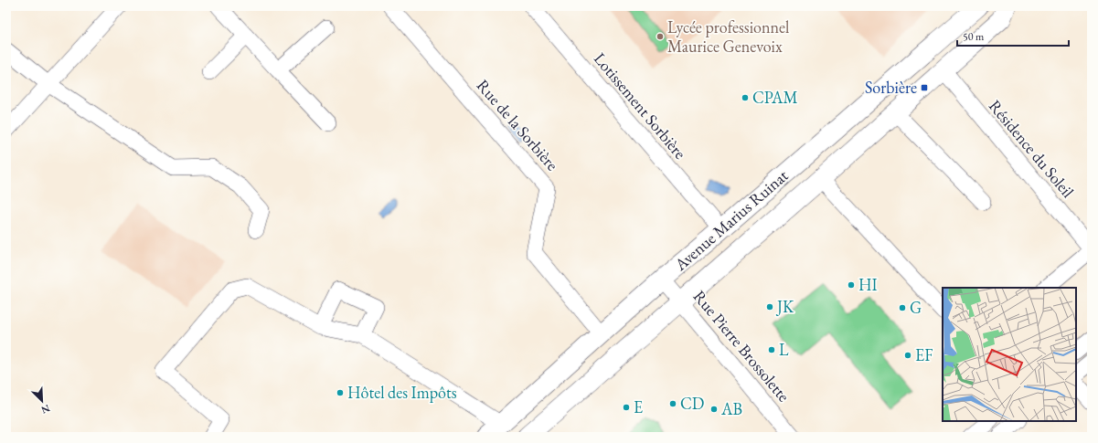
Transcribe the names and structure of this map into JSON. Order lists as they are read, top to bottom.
{
  "streets": {
    "street": [
      "Lotissement Sorbière",
      "Rue de la Sorbière",
      "Résidence du Soleil",
      "Avenue Marius Ruinat",
      "Rue Pierre Brossolette"
    ]
  },
  "crossings": [
    ["Lotissement Sorbière", "Avenue Marius Ruinat"],
    ["Rue de la Sorbière", "Avenue Marius Ruinat"],
    ["Résidence du Soleil", "Avenue Marius Ruinat"],
    ["Avenue Marius Ruinat", "Rue Pierre Brossolette"]
  ],
  "places": {
    "other": [
      "Lycée professionnel Maurice Genevoix",
      "CPAM",
      "HI",
      "JK",
      "G",
      "L",
      "EF",
      "Hôtel des Impôts",
      "CD",
      "E",
      "AB"
    ],
    "transit": ["Sorbière"]
  },
  "scale_bar": "50 m",
  "north": "bottom right"
}
